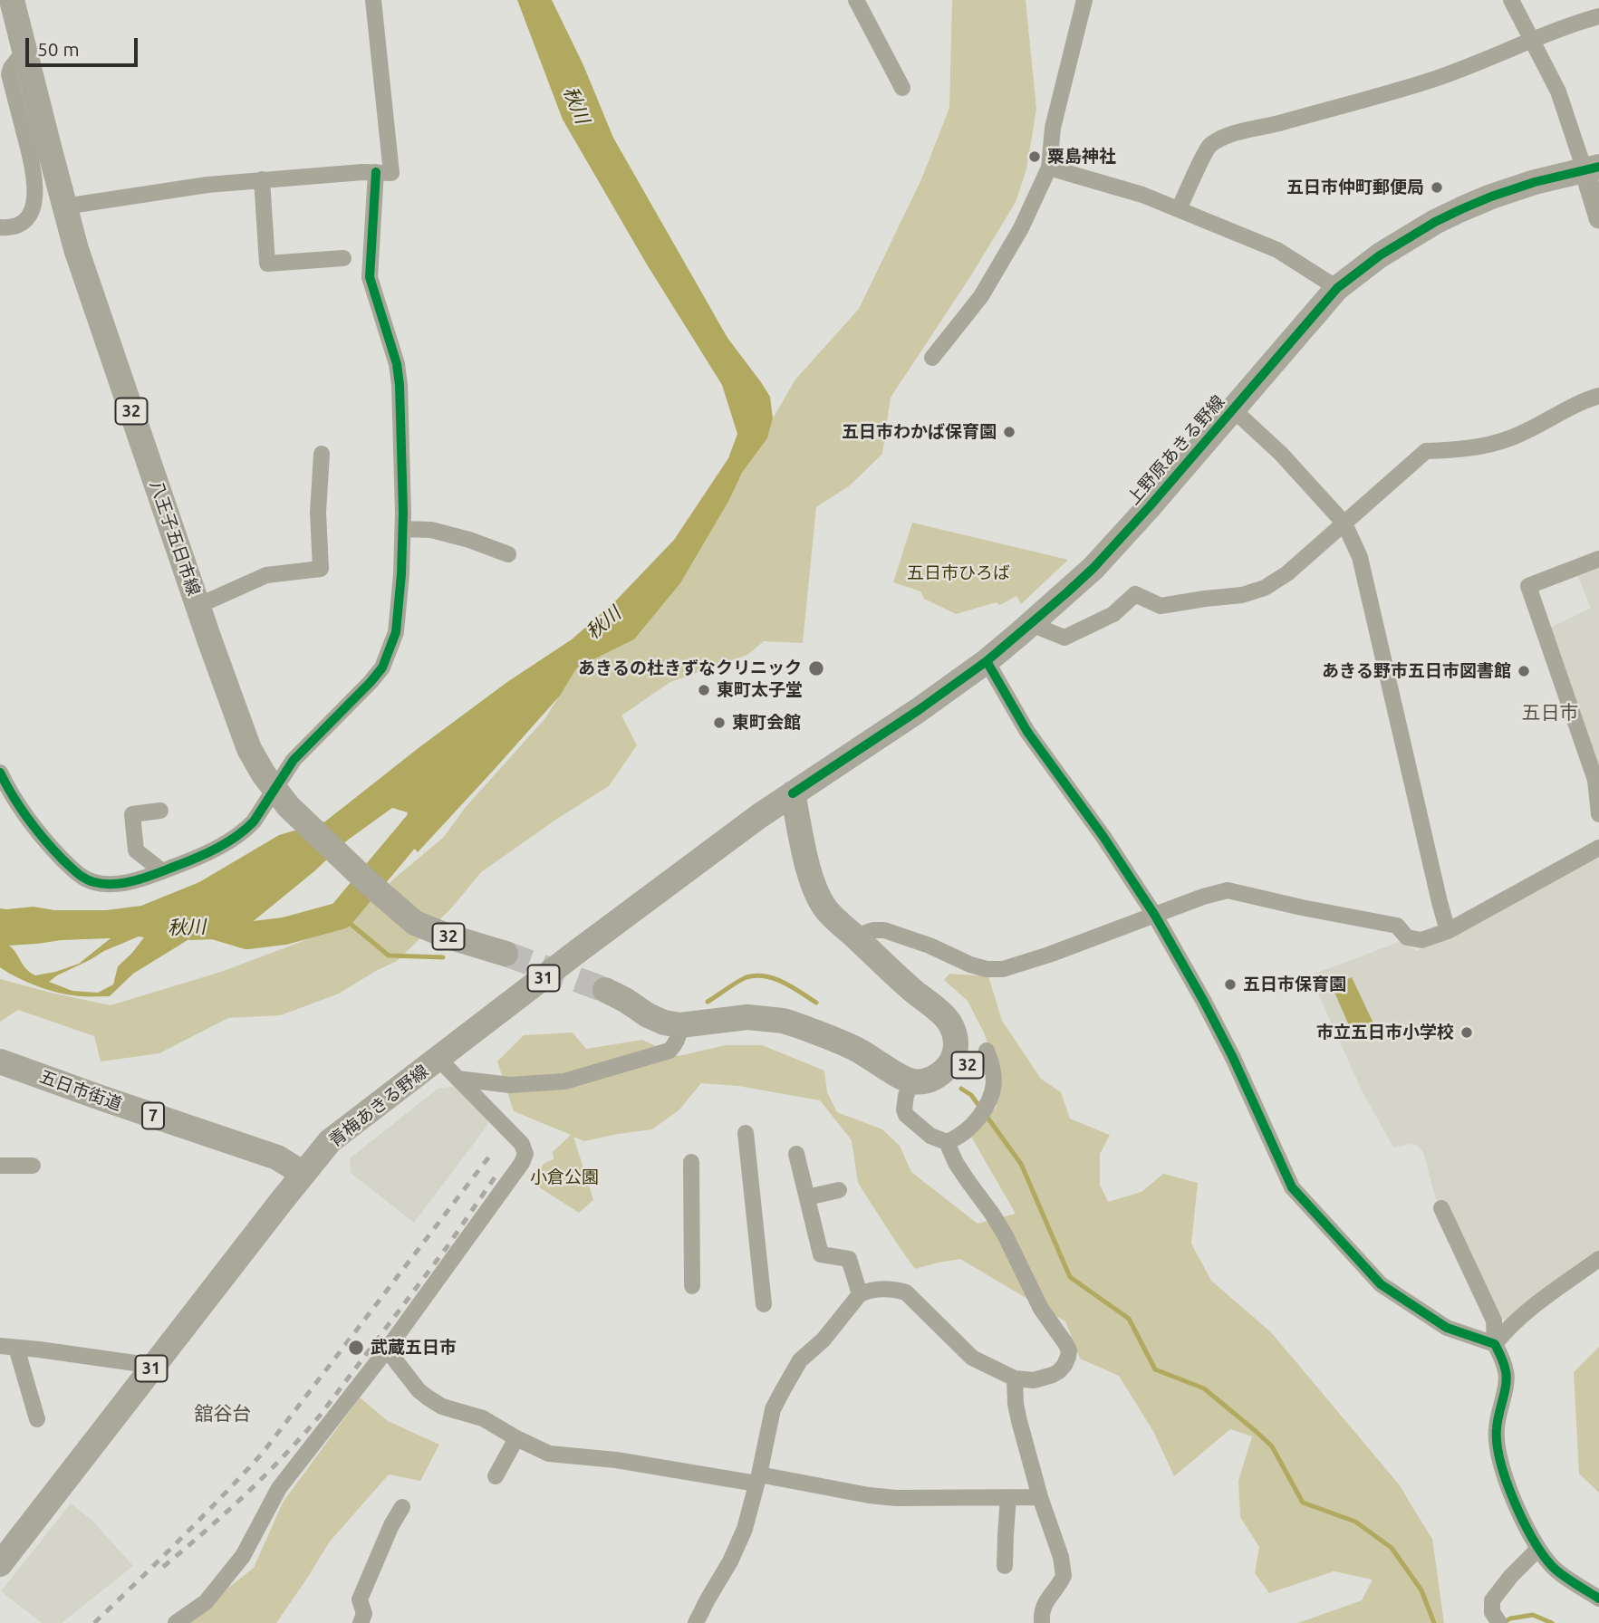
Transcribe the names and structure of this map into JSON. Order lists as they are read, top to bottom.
{
  "streets": {
    "main road": [
      "32",
      "上野原あきる野線",
      "八王子五日市線",
      "31",
      "五日市街道",
      "青梅あきる野線",
      "7"
    ]
  },
  "crossings": [
    ["32", "上野原あきる野線"],
    ["32", "青梅あきる野線"],
    ["上野原あきる野線", "青梅あきる野線"],
    ["五日市街道", "青梅あきる野線"]
  ],
  "districts": ["五日市", "舘谷台"],
  "water": ["秋川"],
  "parks": ["五日市ひろば", "小倉公園"],
  "places": [
    "粟島神社",
    "五日市仲町郵便局",
    "五日市わかば保育園",
    "あきるの杜きずなクリニック",
    "あきる野市五日市図書館",
    "東町太子堂",
    "東町会館",
    "五日市保育園",
    "市立五日市小学校",
    "武蔵五日市"
  ],
  "scale_bar": "50 m"
}
